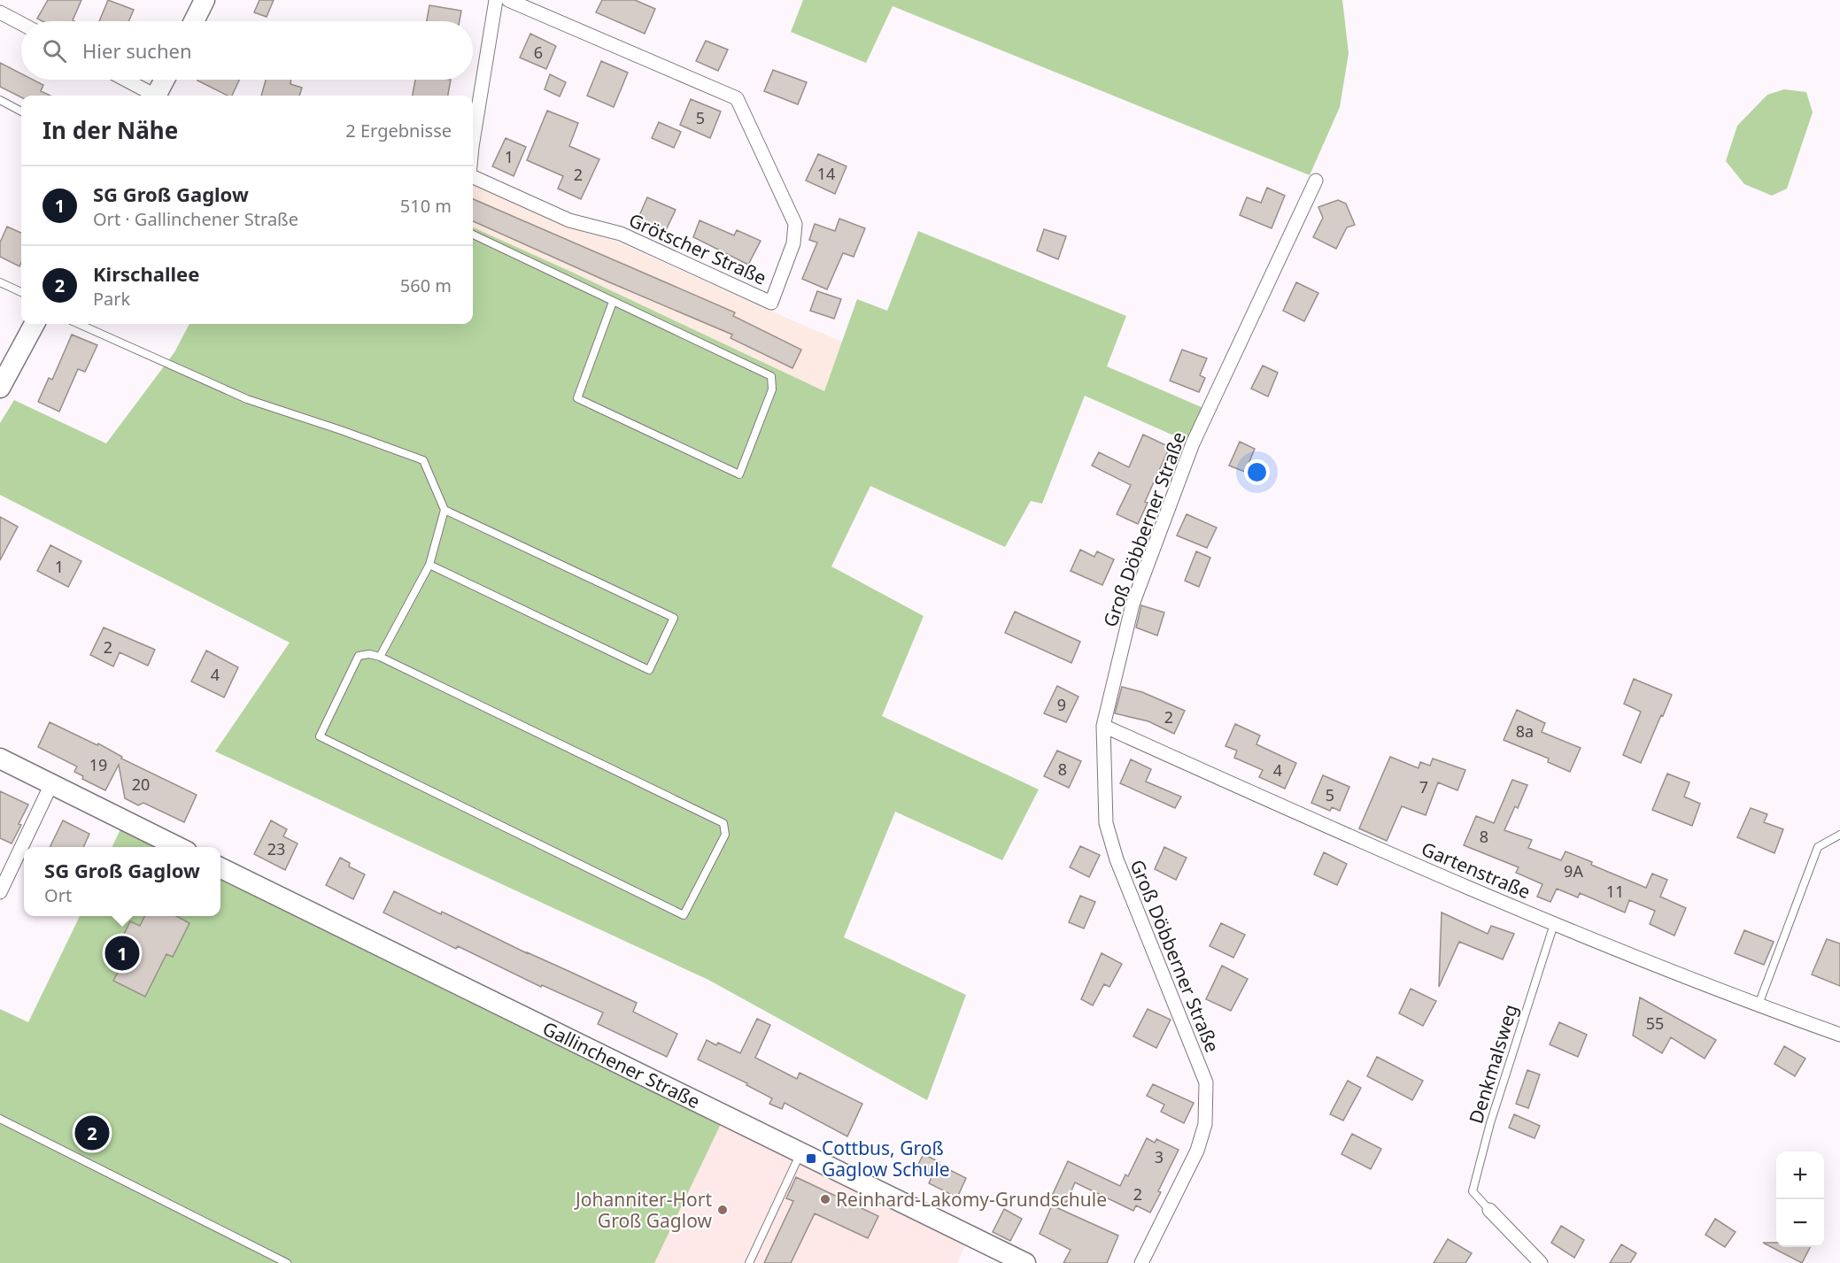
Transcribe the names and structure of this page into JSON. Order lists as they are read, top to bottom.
{
  "streets": {
    "street": [
      "Grötscher Straße",
      "Groß Döbberner Straße",
      "Gartenstraße",
      "Gallinchener Straße"
    ],
    "lane": ["Denkmalsweg"]
  },
  "crossings": [
    ["Groß Döbberner Straße", "Gartenstraße"],
    ["Gartenstraße", "Denkmalsweg"]
  ],
  "places": {
    "transit": ["Cottbus, Groß Gaglow Schule"],
    "other": ["Reinhard-Lakomy-Grundschule", "Johanniter-Hort Groß Gaglow"]
  },
  "house_numbers": [
    "6",
    "5",
    "1",
    "14",
    "2",
    "1",
    "2",
    "4",
    "9",
    "2",
    "8a",
    "19",
    "8",
    "4",
    "20",
    "7",
    "5",
    "8",
    "23",
    "9A",
    "11",
    "55",
    "3",
    "2"
  ],
  "page": {
    "search": "Hier suchen",
    "heading": ["In der Nähe", "2 Ergebnisse"],
    "list": [
      {
        "mark": "1",
        "name": "SG Groß Gaglow",
        "note": "Ort · Gallinchener Straße",
        "value": "510 m"
      },
      {
        "mark": "2",
        "name": "Kirschallee",
        "note": "Park",
        "value": "560 m"
      }
    ],
    "popup": ["SG Groß Gaglow", "Ort"],
    "pins": ["1", "2"],
    "map_buttons": ["+", "−"]
  }
}
